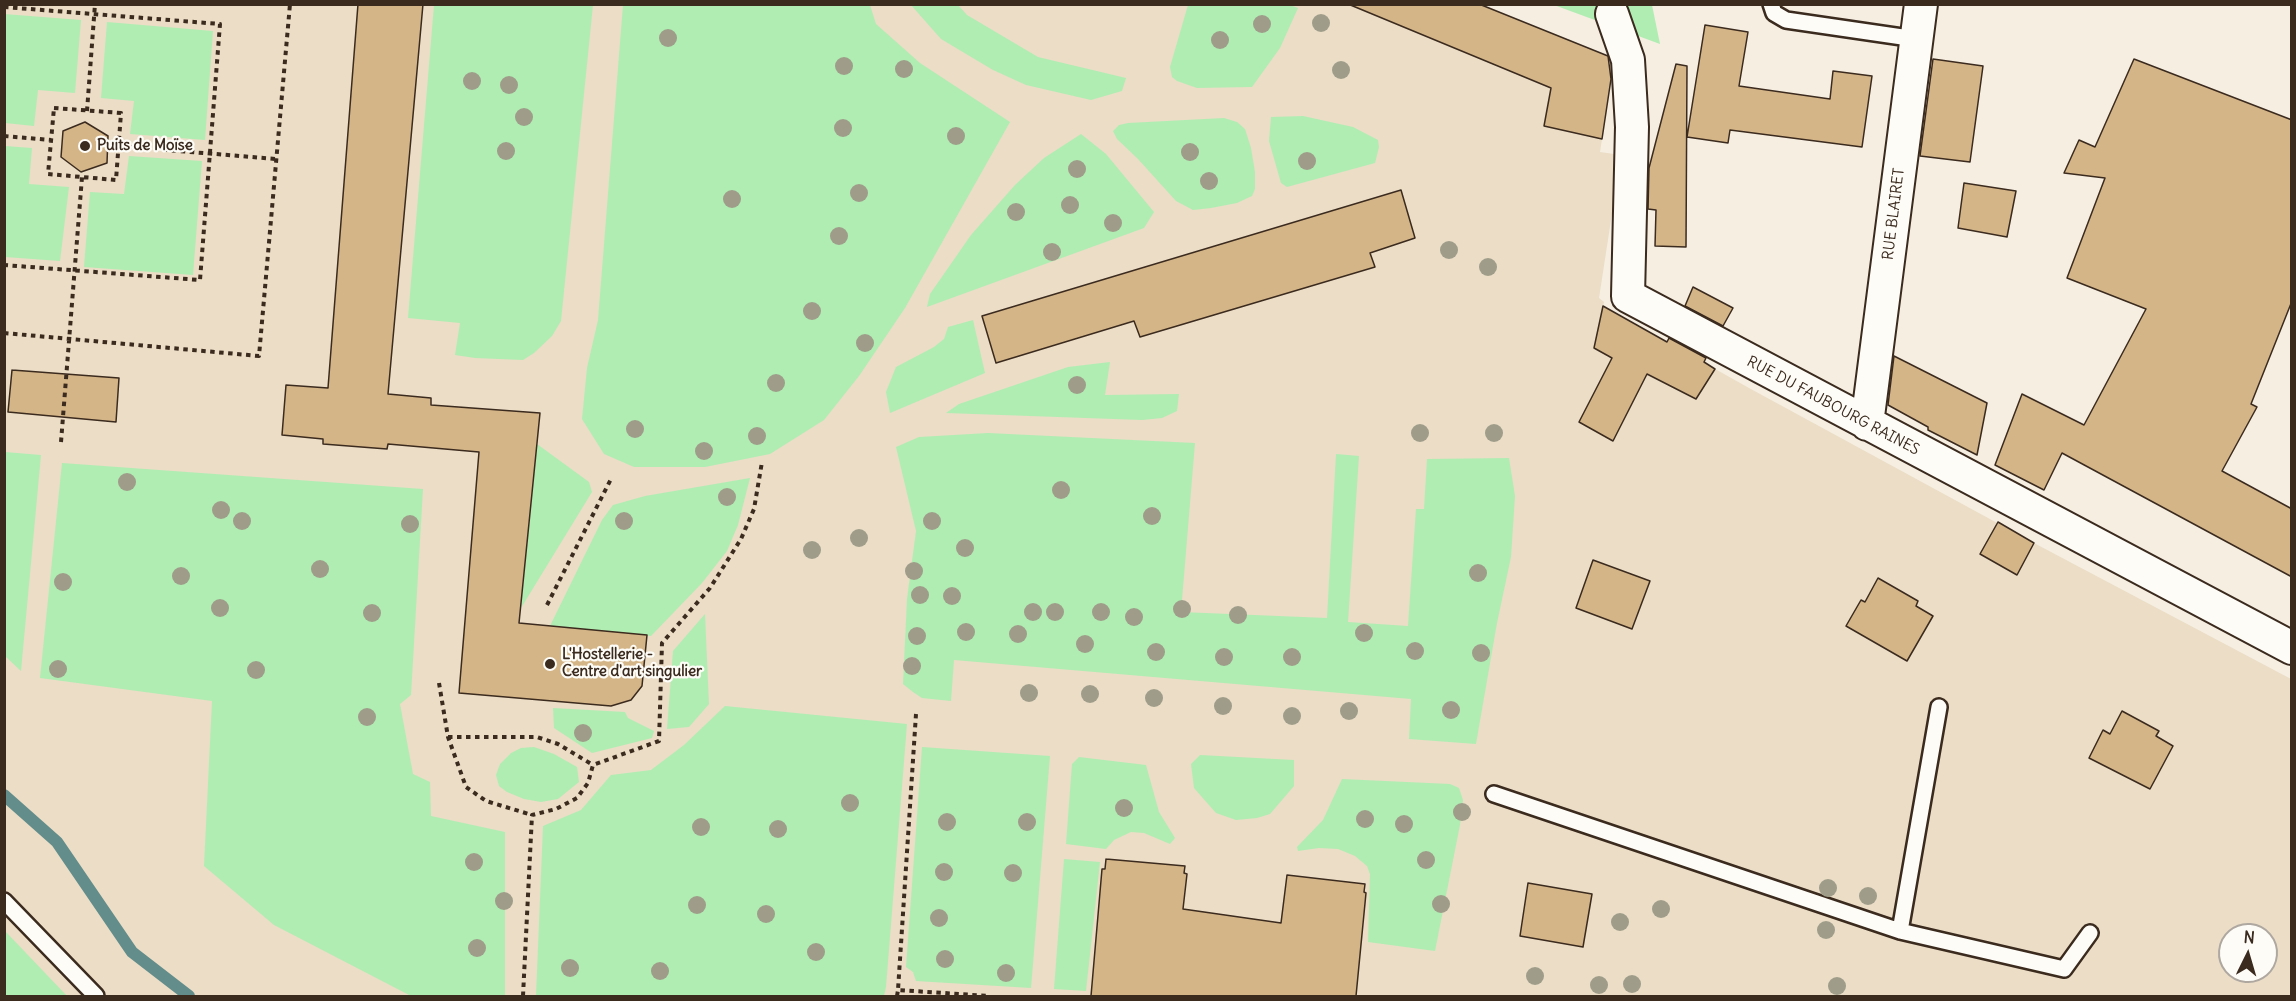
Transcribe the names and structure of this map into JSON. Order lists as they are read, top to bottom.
{
  "streets": {
    "street": ["RUE BLAIRET", "RUE DU FAUBOURG RAINES"]
  },
  "crossings": [
    ["RUE BLAIRET", "RUE DU FAUBOURG RAINES"]
  ],
  "places": ["Puits de Moïse", "L'Hostellerie - Centre d'art singulier"],
  "north": "top"
}
